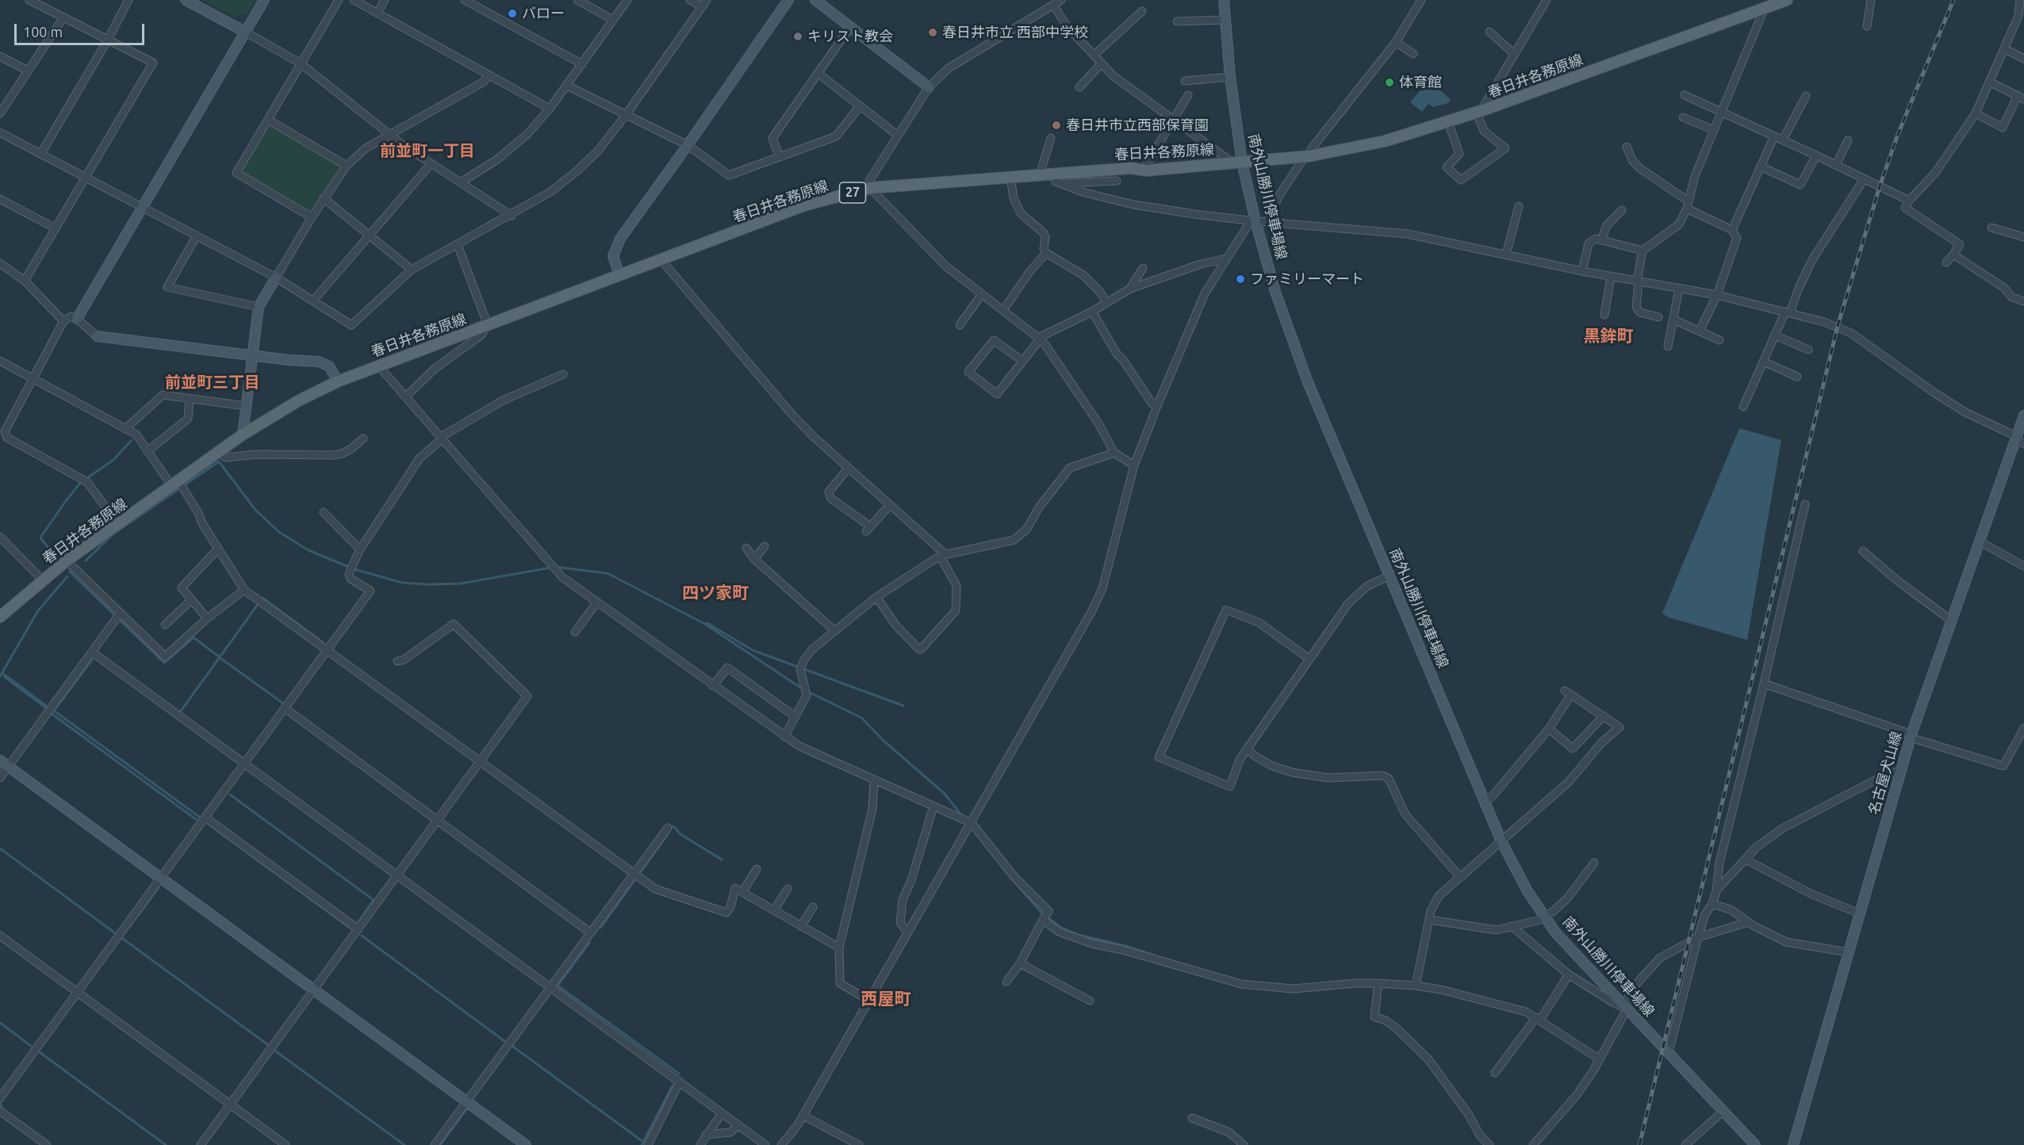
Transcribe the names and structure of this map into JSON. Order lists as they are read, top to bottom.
{
  "streets": {
    "main road": [
      "春日井各務原線",
      "27",
      "南外山勝川停車場線",
      "名古屋犬山線"
    ]
  },
  "crossings": [
    ["春日井各務原線", "南外山勝川停車場線"]
  ],
  "districts": [
    "前並町一丁目",
    "黒鉾町",
    "前並町三丁目",
    "四ツ家町",
    "西屋町"
  ],
  "places": [
    "バロー",
    "春日井市立 西部中学校",
    "キリスト教会",
    "体育館",
    "春日井市立西部保育園",
    "ファミリーマート"
  ],
  "scale_bar": "100 m"
}
